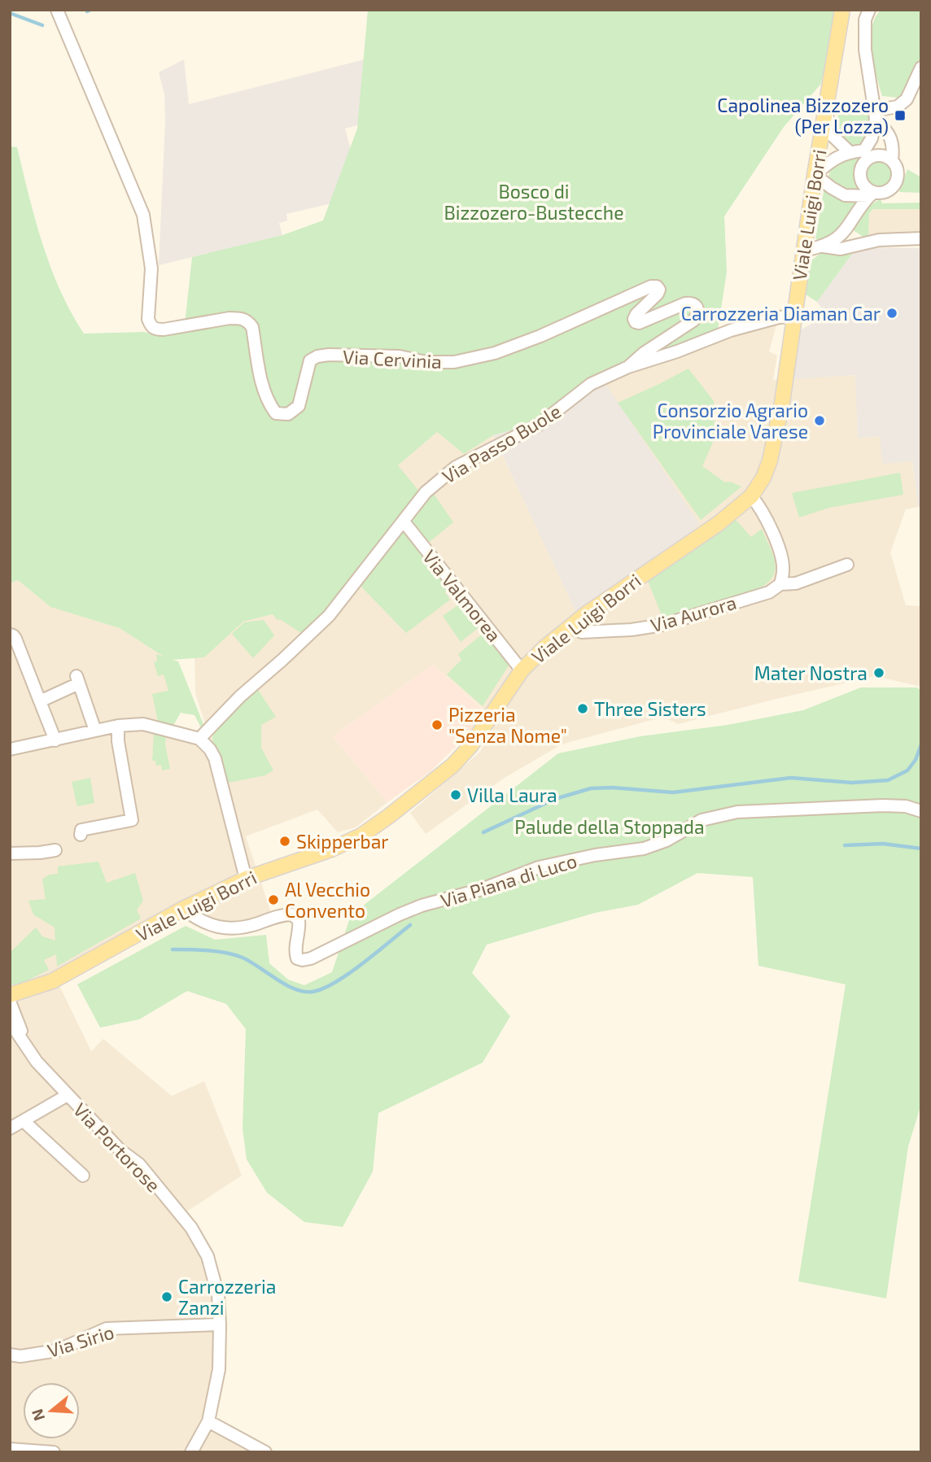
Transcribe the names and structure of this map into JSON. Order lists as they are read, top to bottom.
{
  "streets": {
    "main road": ["Viale Luigi Borri"],
    "street": [
      "Via Cervinia",
      "Via Passo Buole",
      "Via Valmorea",
      "Via Aurora",
      "Via Piana di Luco",
      "Via Portorose",
      "Via Sirio"
    ]
  },
  "crossings": [
    ["Viale Luigi Borri", "Via Passo Buole"],
    ["Viale Luigi Borri", "Via Valmorea"],
    ["Viale Luigi Borri", "Via Aurora"],
    ["Viale Luigi Borri", "Via Piana di Luco"],
    ["Via Cervinia", "Via Passo Buole"],
    ["Via Passo Buole", "Via Valmorea"],
    ["Via Portorose", "Via Sirio"]
  ],
  "parks": ["Bosco di Bizzozero-Bustecche", "Palude della Stoppada"],
  "places": {
    "transit": ["Capolinea Bizzozero (Per Lozza)"],
    "other": [
      "Carrozzeria Diaman Car",
      "Consorzio Agrario Provinciale Varese",
      "Mater Nostra",
      "Three Sisters",
      "Pizzeria \"Senza Nome\"",
      "Villa Laura",
      "Skipperbar",
      "Al Vecchio Convento",
      "Carrozzeria Zanzi"
    ]
  },
  "north": "left"
}
